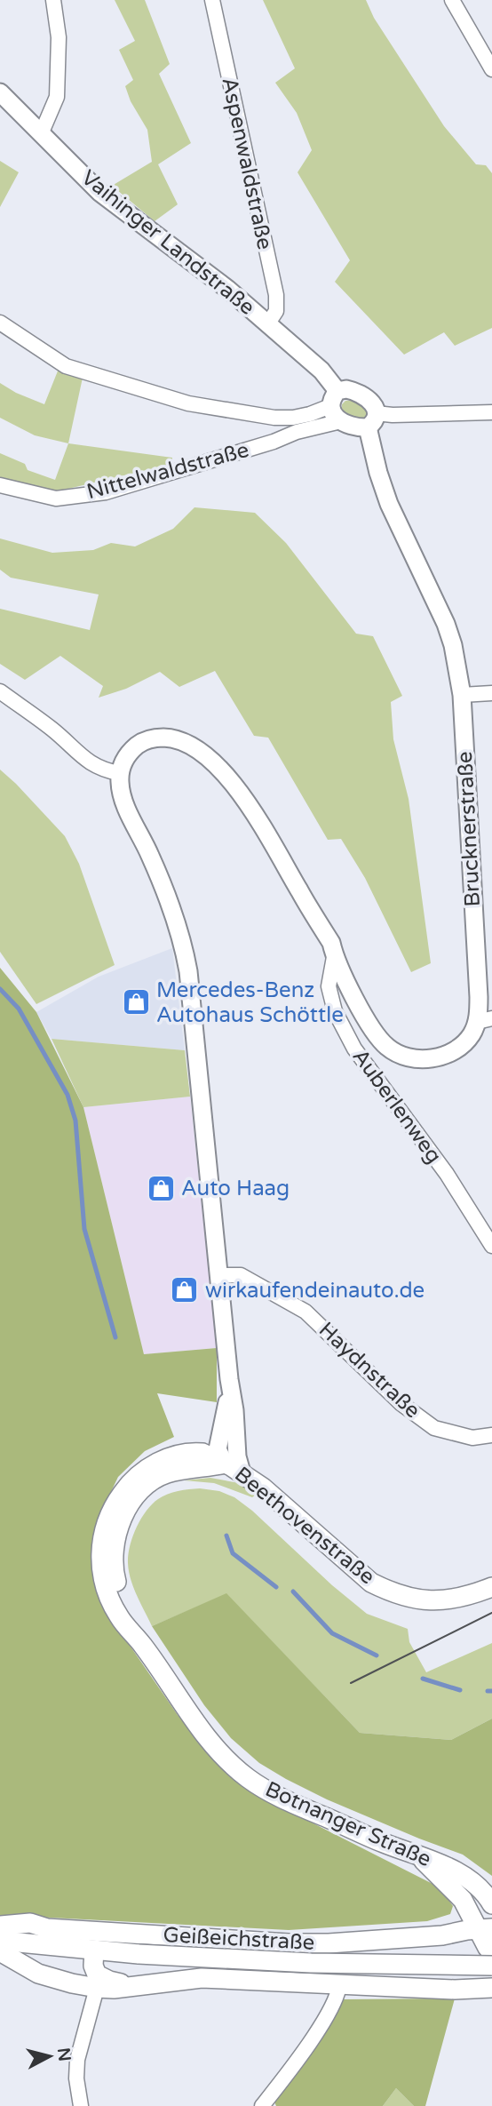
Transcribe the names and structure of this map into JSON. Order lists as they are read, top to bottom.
{
  "streets": {
    "main road": ["Beethovenstraße", "Botnanger Straße", "Geißeichstraße"],
    "street": [
      "Aspenwaldstraße",
      "Vaihinger Landstraße",
      "Nittelwaldstraße",
      "Brucknerstraße",
      "Auberlenweg",
      "Haydnstraße"
    ]
  },
  "crossings": [
    ["Aspenwaldstraße", "Vaihinger Landstraße"],
    ["Vaihinger Landstraße", "Nittelwaldstraße"],
    ["Vaihinger Landstraße", "Brucknerstraße"],
    ["Nittelwaldstraße", "Brucknerstraße"],
    ["Brucknerstraße", "Auberlenweg"],
    ["Beethovenstraße", "Botnanger Straße"]
  ],
  "places": {
    "shop": ["Mercedes-Benz Autohaus Schöttle", "Auto Haag", "wirkaufendeinauto.de"]
  },
  "north": "right"
}
